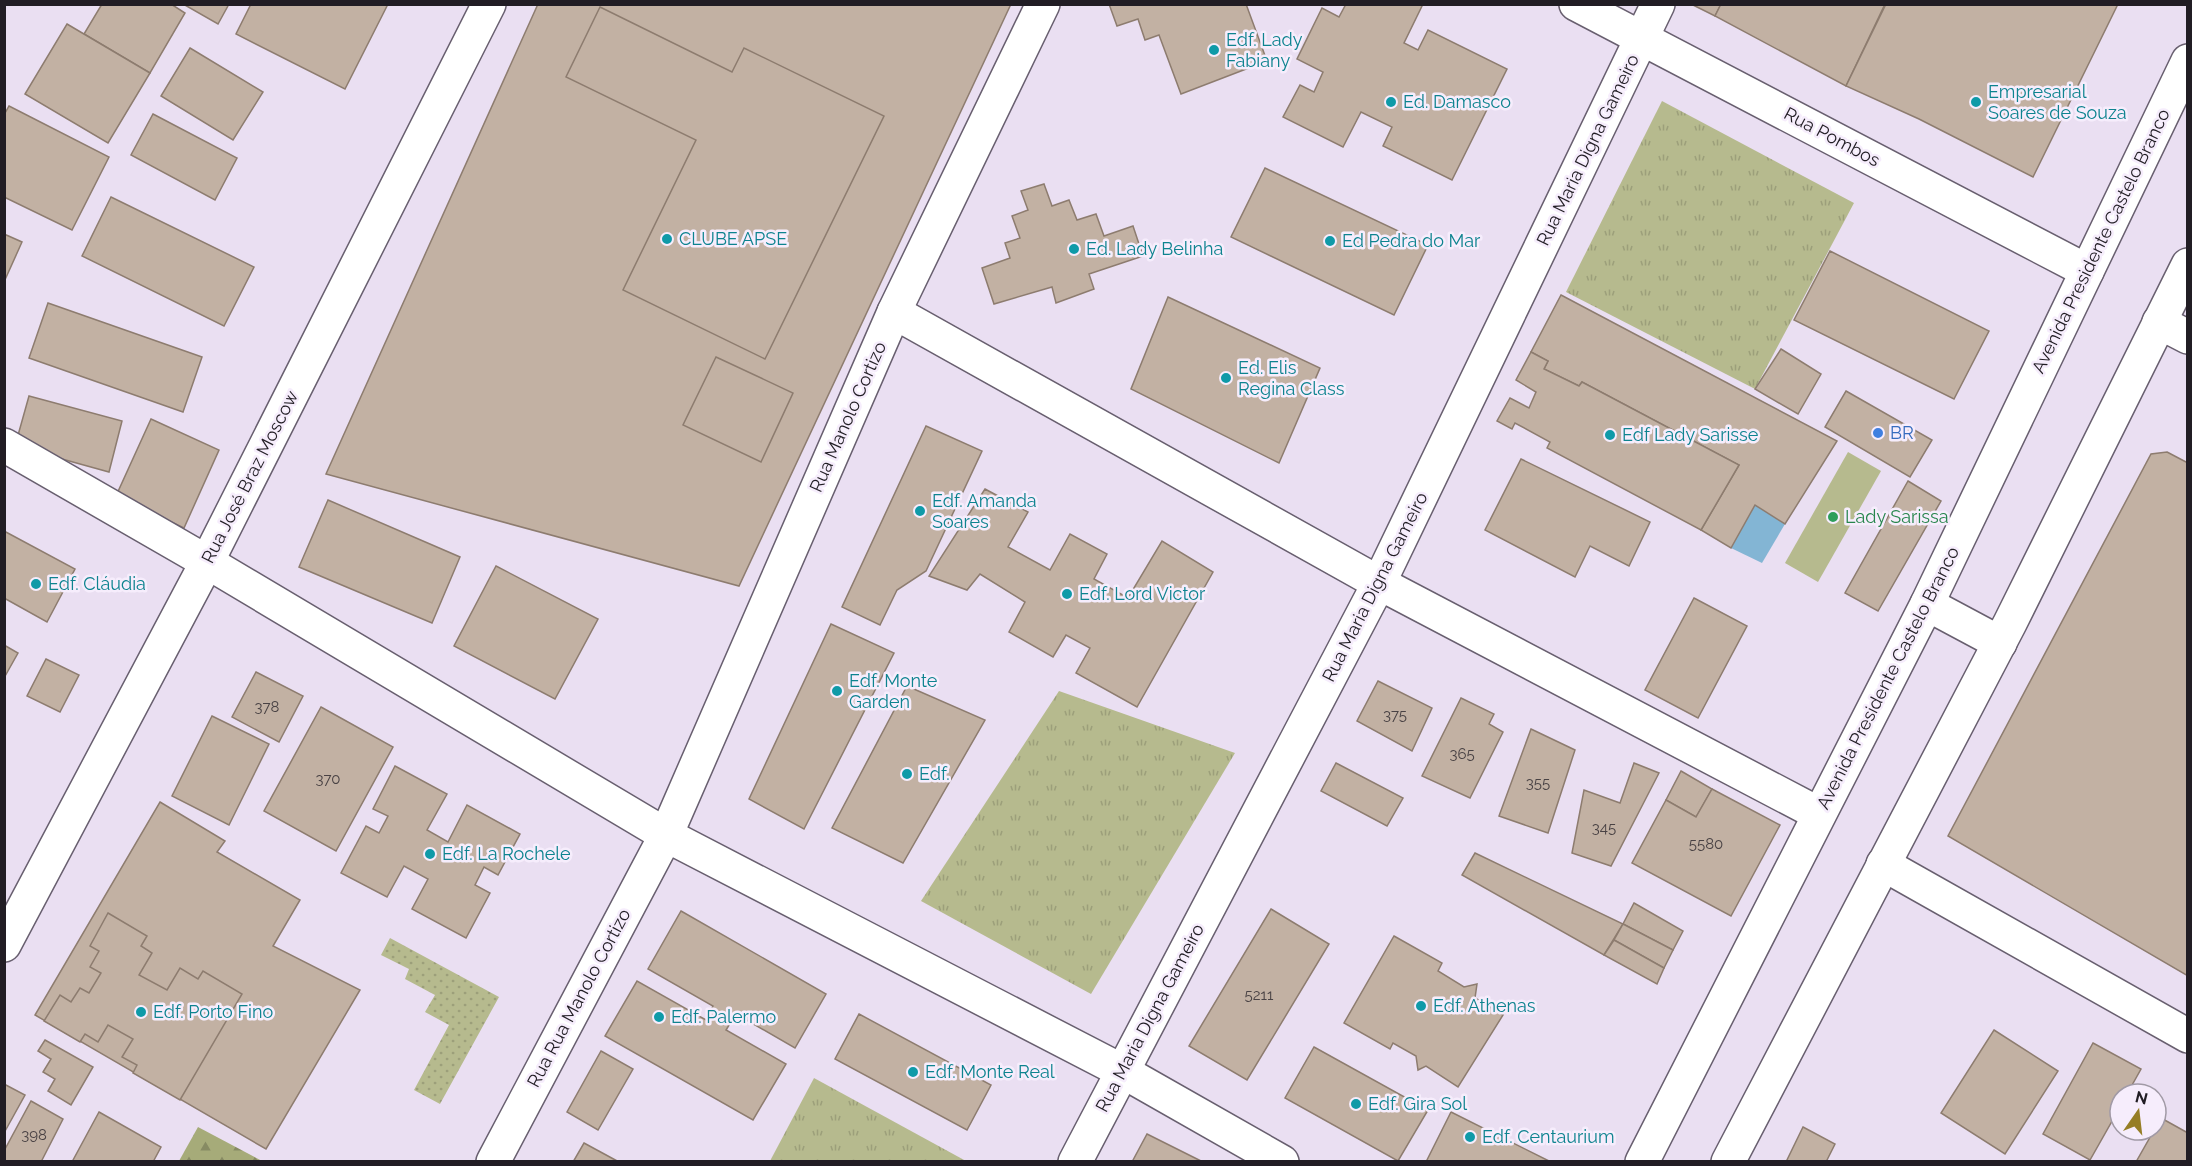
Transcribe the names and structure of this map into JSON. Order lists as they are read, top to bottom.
{
  "streets": {
    "street": [
      "Rua Pombos",
      "Rua Maria Digna Gameiro",
      "Avenida Presidente Castelo Branco",
      "Rua Manolo Cortizo",
      "Rua José Braz Moscow",
      "Rua Rua Manolo Cortizo"
    ]
  },
  "crossings": [
    ["Rua Pombos", "Rua Maria Digna Gameiro"],
    ["Rua Pombos", "Avenida Presidente Castelo Branco"],
    ["Rua Manolo Cortizo", "Rua Rua Manolo Cortizo"]
  ],
  "places": [
    "Edf. Lady Fabiany",
    "Ed. Damasco",
    "Empresarial Soares de Souza",
    "CLUBE APSE",
    "Ed Pedra do Mar",
    "Ed. Lady Belinha",
    "Ed. Elis Regina Class",
    "BR",
    "Edf Lady Sarisse",
    "Edf. Amanda Soares",
    "Lady Sarissa",
    "Edf. Cláudia",
    "Edf. Lord Victor",
    "Edf. Monte Garden",
    "Edf.",
    "Edf. La Rochele",
    "Edf. Athenas",
    "Edf. Porto Fino",
    "Edf. Palermo",
    "Edf. Monte Real",
    "Edf. Gira Sol",
    "Edf. Centaurium"
  ],
  "house_numbers": [
    "378",
    "375",
    "365",
    "370",
    "355",
    "345",
    "5580",
    "5211",
    "398"
  ],
  "north": "top"
}
